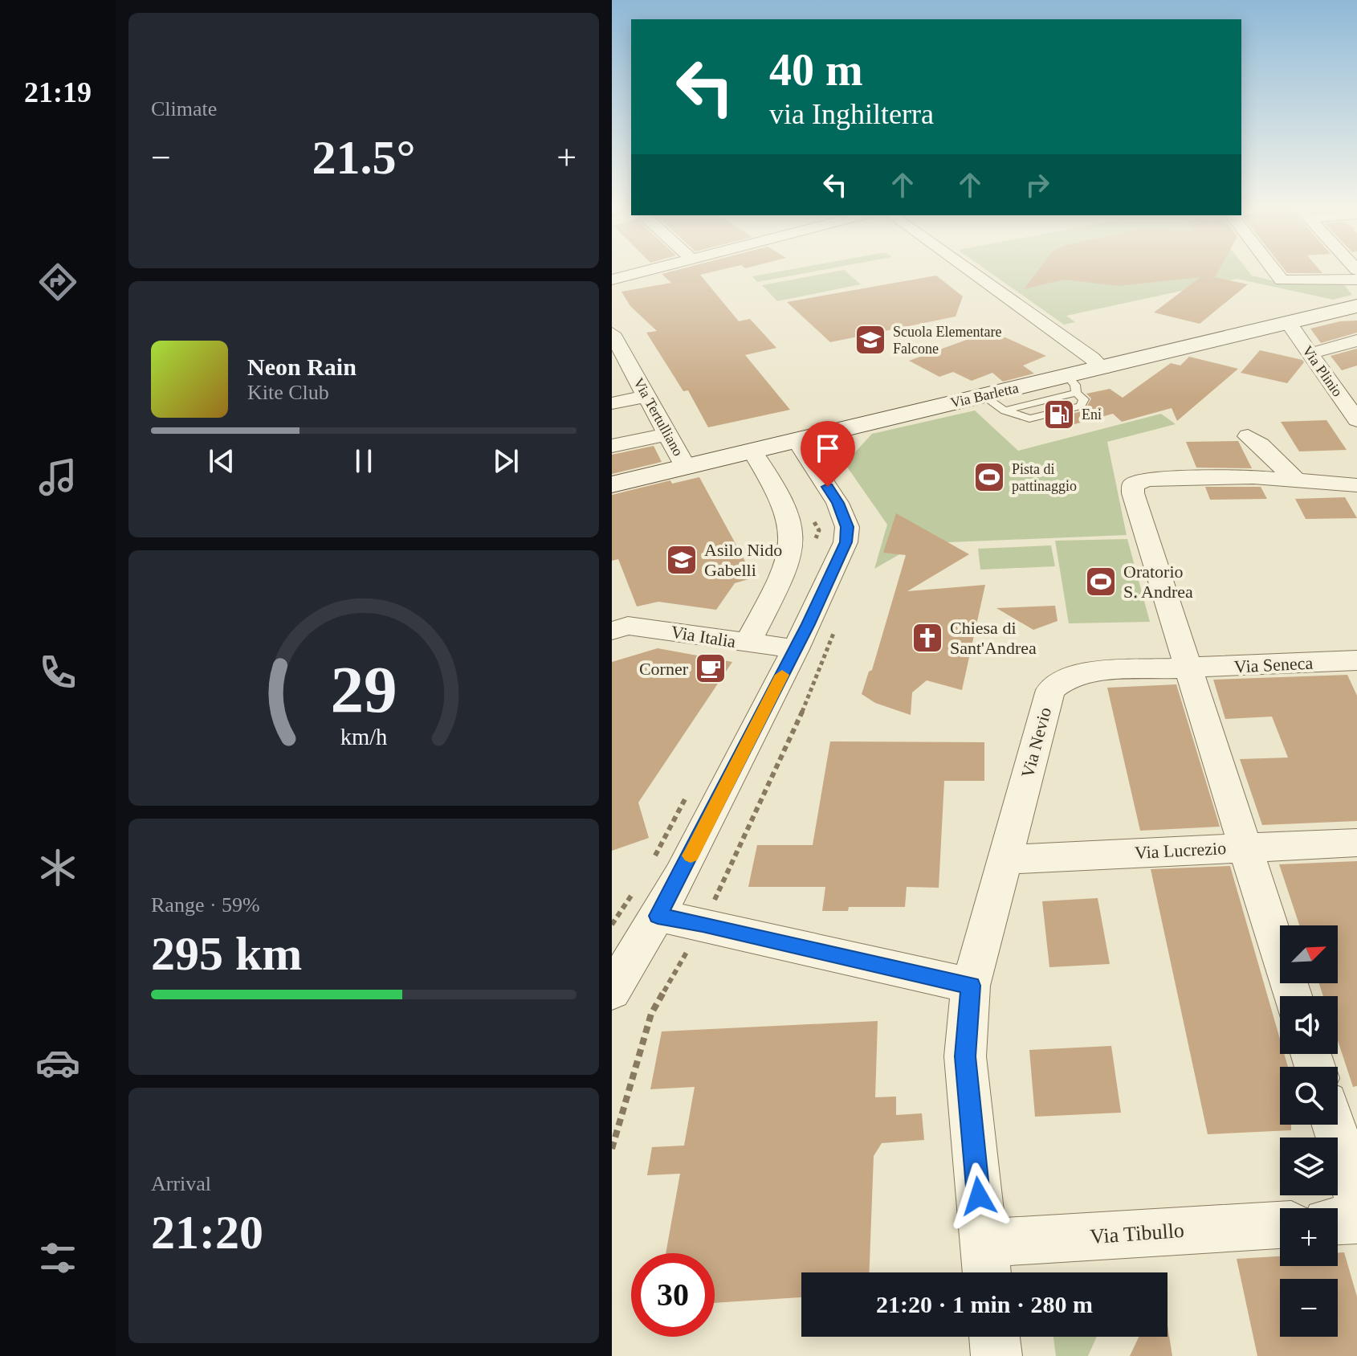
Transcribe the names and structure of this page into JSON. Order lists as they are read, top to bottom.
{
  "streets": {
    "main road": ["Via Barletta"],
    "street": [
      "Via Plinio",
      "Via Tertulliano",
      "Via Italia",
      "Via Seneca",
      "Via Nevio",
      "Via Lucrezio",
      "Via Tibullo"
    ]
  },
  "crossings": [
    ["Via Plinio", "Via Barletta"],
    ["Via Barletta", "Via Tertulliano"],
    ["Via Seneca", "Via Nevio"],
    ["Via Nevio", "Via Lucrezio"],
    ["Via Nevio", "Via Tibullo"]
  ],
  "places": {
    "school or university": ["Scuola Elementare Falcone", "Asilo Nido Gabelli"],
    "fuel station": ["Eni"],
    "sports": ["Pista di pattinaggio", "Oratorio S. Andrea"],
    "church": ["Chiesa di Sant'Andrea"],
    "cafe": ["Corner"]
  },
  "north": "top right",
  "page": {
    "tabs": "21:19",
    "tile": [
      "Climate",
      ["Range · 59%", "295 km"],
      ["Arrival", "21:20"]
    ],
    "turn": ["40 m", "via Inghilterra"],
    "heat": ["−", "21.5°", "+"],
    "song": ["Neon Rain", "Kite Club"],
    "map_buttons": ["+", "−"],
    "limit": "30",
    "trip": "21:20 · 1 min · 280 m",
    "gauge": ["29", "km/h"]
  }
}
